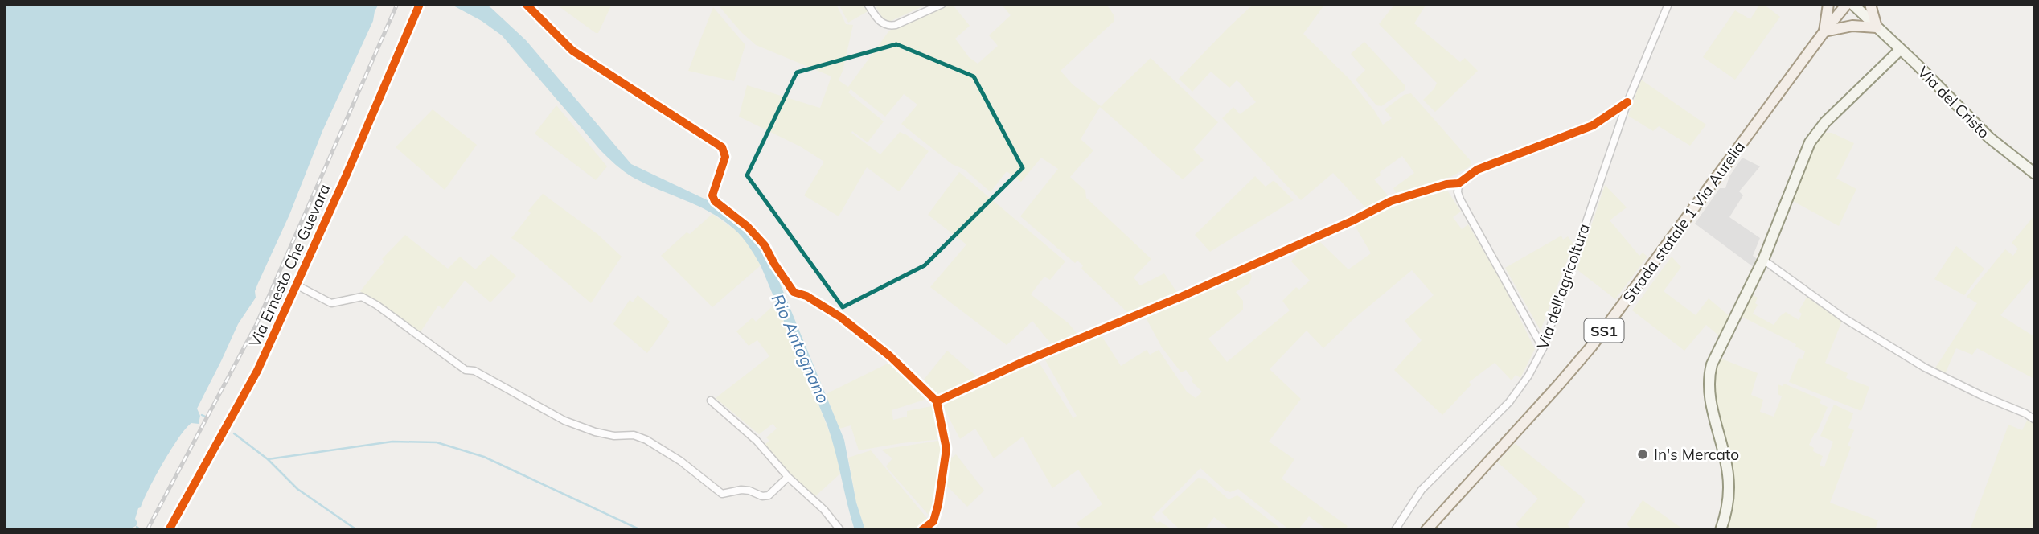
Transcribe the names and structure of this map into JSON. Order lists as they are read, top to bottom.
{
  "streets": {
    "main road": ["Strada statale 1 Via Aurelia", "SS1"],
    "street": ["Via del Cristo", "Via Ernesto Che Guevara", "Via dell'agricoltura"]
  },
  "crossings": [
    ["Strada statale 1 Via Aurelia", "SS1"]
  ],
  "water": ["Rio Antognano"],
  "places": ["In's Mercato"]
}
